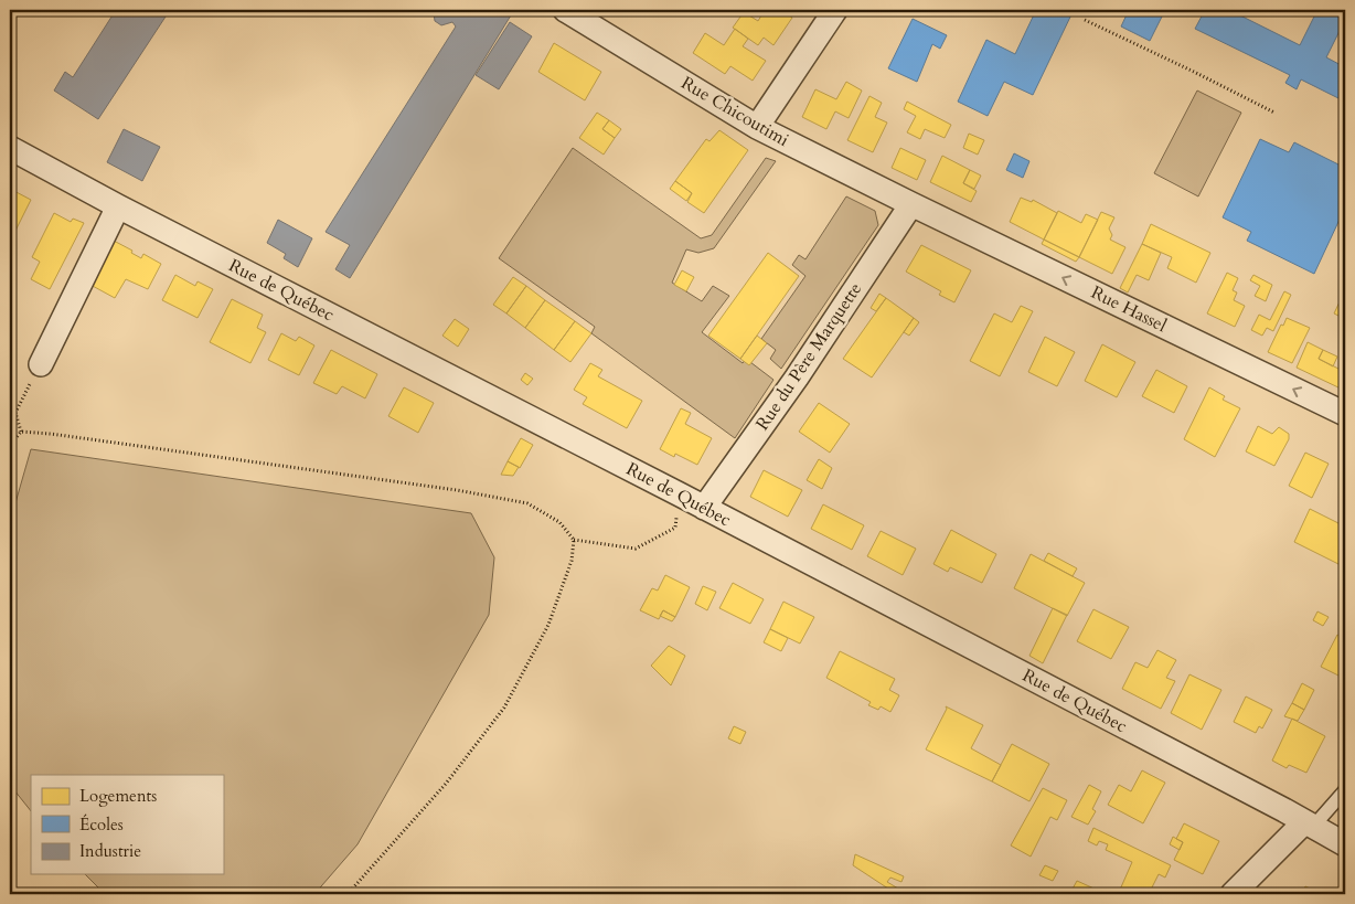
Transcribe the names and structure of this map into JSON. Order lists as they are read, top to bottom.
{
  "streets": {
    "street": [
      "Rue Chicoutimi",
      "Rue de Québec",
      "Rue Hassel",
      "Rue du Père Marquette"
    ]
  },
  "crossings": [
    ["Rue Chicoutimi", "Rue Hassel"],
    ["Rue Chicoutimi", "Rue du Père Marquette"],
    ["Rue de Québec", "Rue du Père Marquette"],
    ["Rue Hassel", "Rue du Père Marquette"]
  ],
  "one_way": ["Rue Hassel"],
  "legend": ["Logements", "Écoles", "Industrie"]
}
